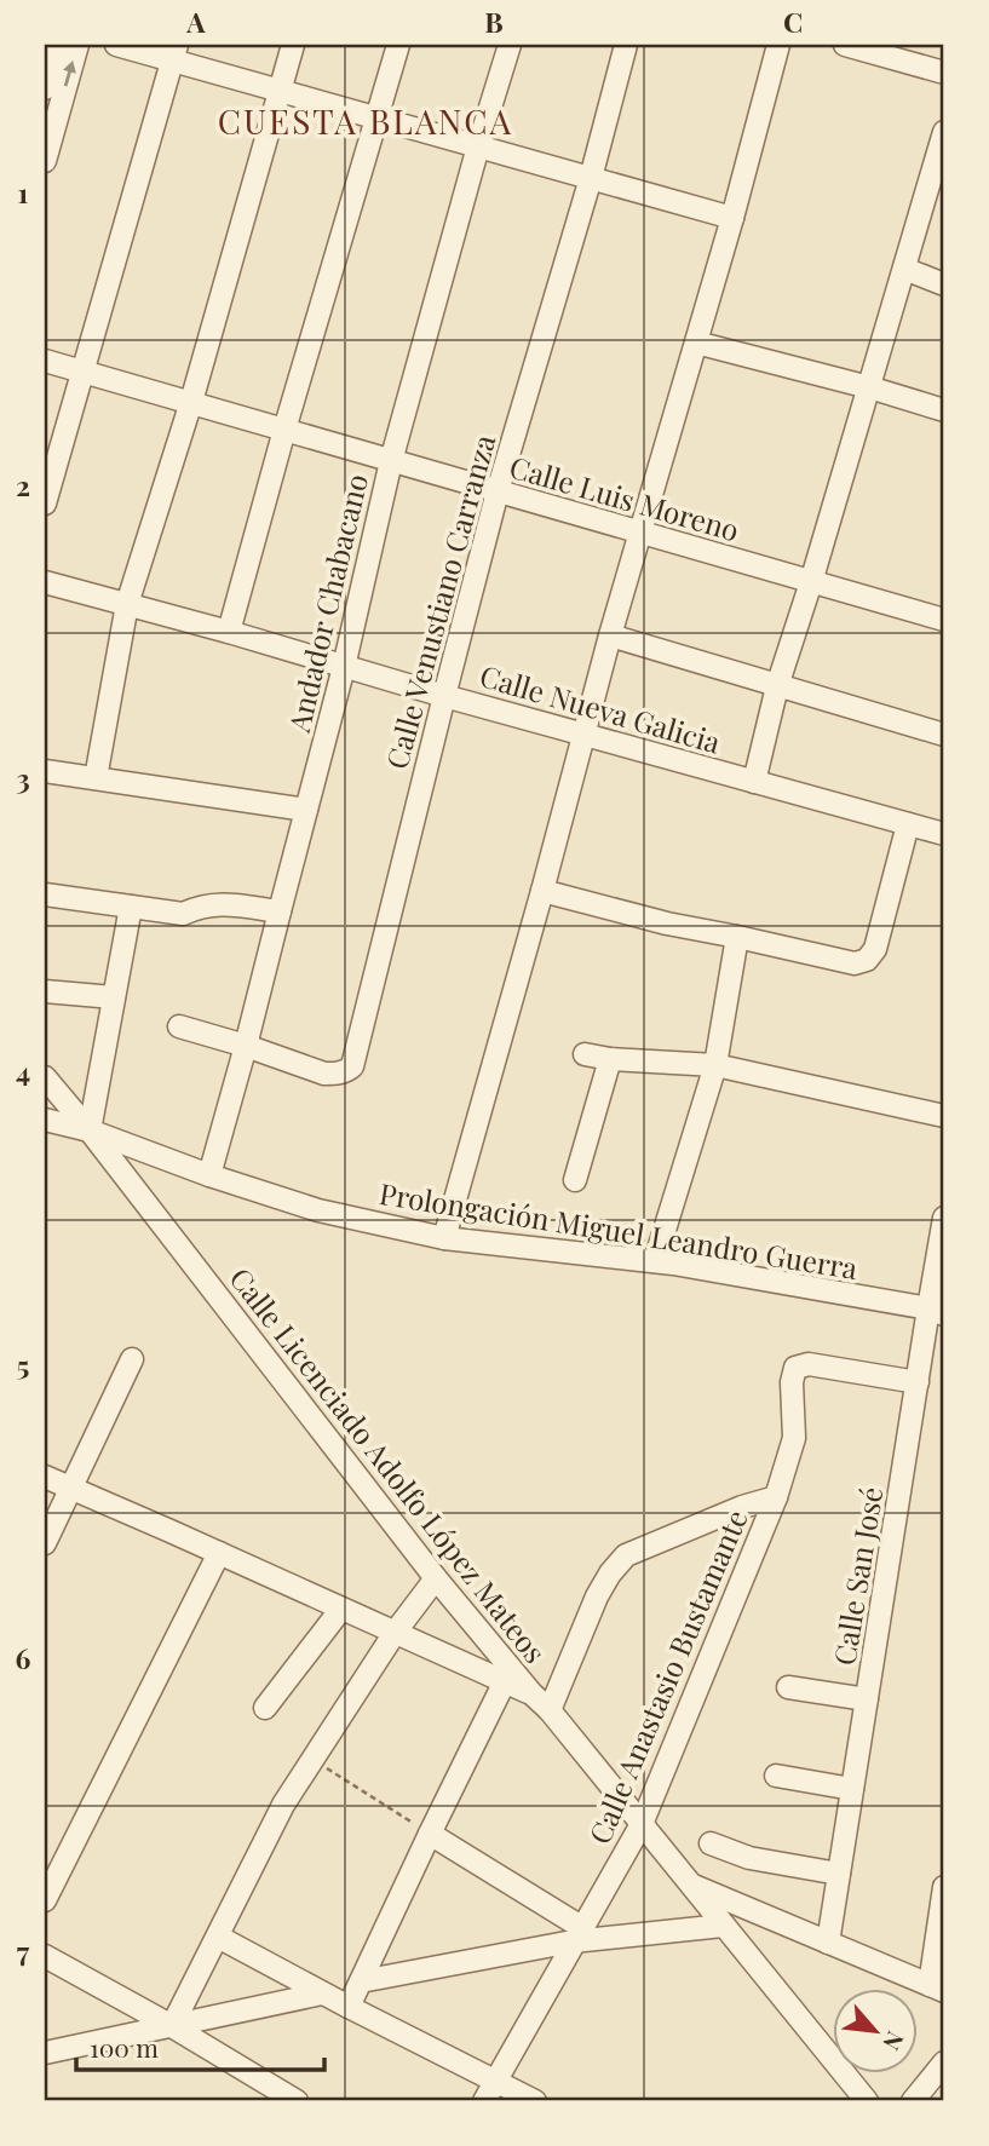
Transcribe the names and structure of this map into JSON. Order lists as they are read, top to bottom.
{
  "streets": {
    "street": [
      "Calle Luis Moreno",
      "Calle Venustiano Carranza",
      "Andador Chabacano",
      "Calle Nueva Galicia",
      "Prolongación Miguel Leandro Guerra",
      "Calle Licenciado Adolfo López Mateos",
      "Calle San José",
      "Calle Anastasio Bustamante"
    ]
  },
  "crossings": [
    ["Calle Luis Moreno", "Calle Venustiano Carranza"],
    ["Calle Luis Moreno", "Andador Chabacano"],
    ["Calle Venustiano Carranza", "Andador Chabacano"],
    ["Calle Venustiano Carranza", "Calle Nueva Galicia"],
    ["Andador Chabacano", "Calle Nueva Galicia"],
    ["Andador Chabacano", "Prolongación Miguel Leandro Guerra"],
    ["Prolongación Miguel Leandro Guerra", "Calle Licenciado Adolfo López Mateos"],
    ["Prolongación Miguel Leandro Guerra", "Calle San José"],
    ["Calle Licenciado Adolfo López Mateos", "Calle Anastasio Bustamante"],
    ["Calle San José", "Calle Anastasio Bustamante"]
  ],
  "districts": ["CUESTA BLANCA"],
  "scale_bar": "100 m",
  "north": "bottom right",
  "grid": {
    "columns": ["A", "B", "C"],
    "rows": [
      "1",
      "2",
      "3",
      "4",
      "5",
      "6",
      "7"
    ]
  }
}
